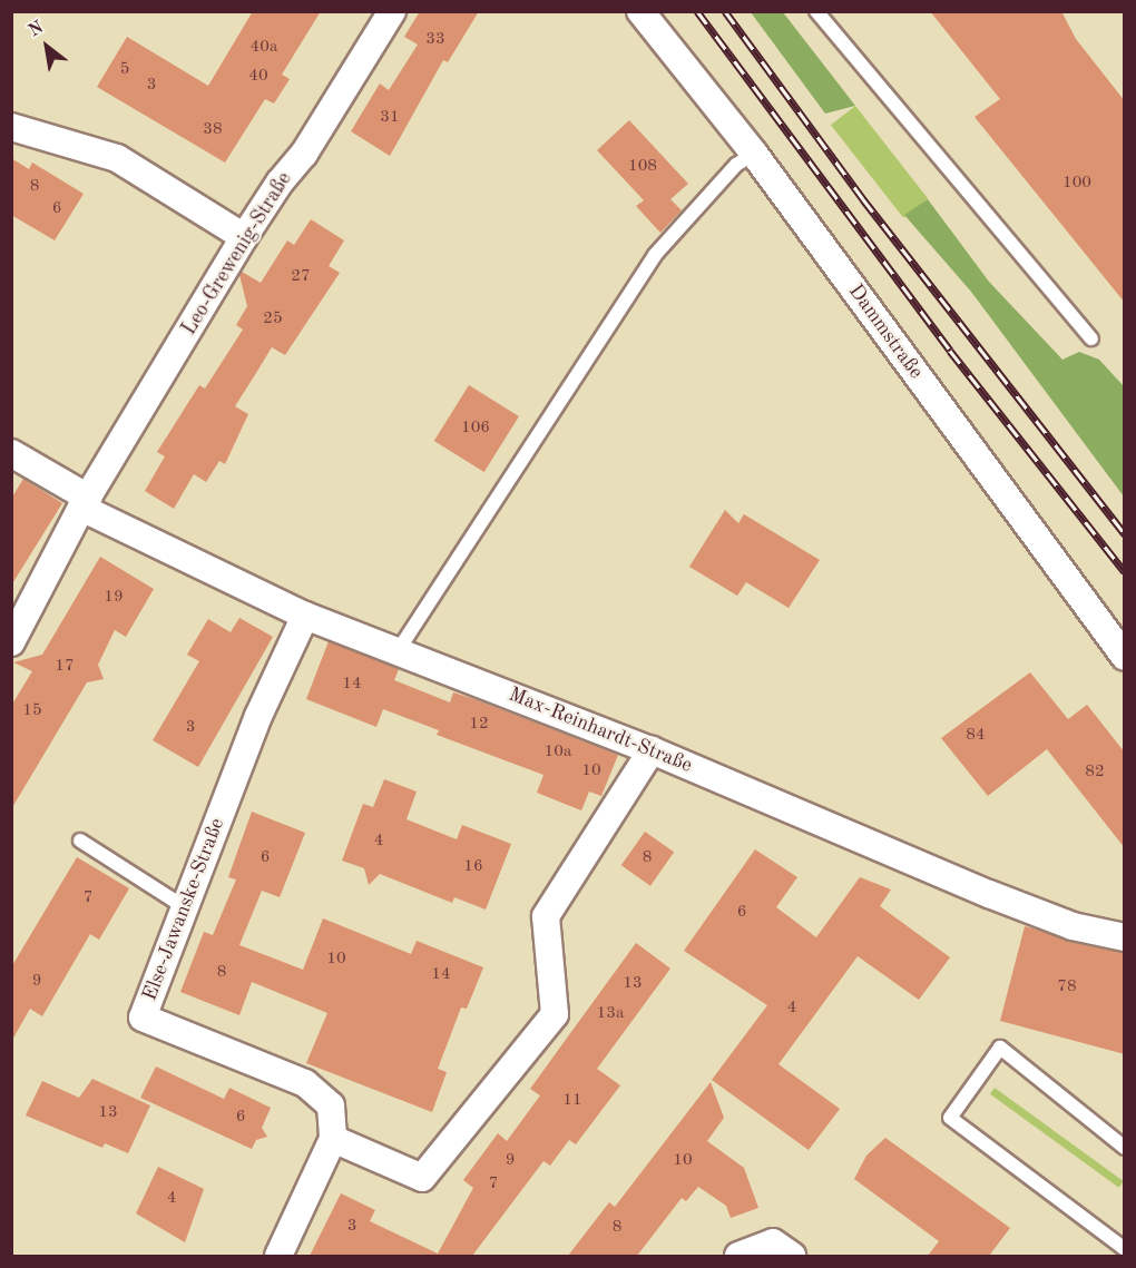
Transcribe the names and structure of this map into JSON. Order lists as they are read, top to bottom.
{
  "streets": {
    "street": [
      "Leo-Grewenig-Straße",
      "Dammstraße",
      "Max-Reinhardt-Straße",
      "Else-Jawanske-Straße"
    ]
  },
  "crossings": [
    ["Leo-Grewenig-Straße", "Max-Reinhardt-Straße"],
    ["Max-Reinhardt-Straße", "Else-Jawanske-Straße"]
  ],
  "house_numbers": [
    "33",
    "40a",
    "5",
    "40",
    "3",
    "31",
    "38",
    "108",
    "100",
    "8",
    "6",
    "27",
    "25",
    "106",
    "19",
    "17",
    "14",
    "15",
    "12",
    "3",
    "84",
    "10a",
    "10",
    "82",
    "4",
    "6",
    "8",
    "16",
    "7",
    "6",
    "10",
    "8",
    "14",
    "9",
    "13",
    "78",
    "4",
    "13a",
    "11",
    "13",
    "6",
    "9",
    "10",
    "7",
    "4",
    "3",
    "8"
  ],
  "north": "top left"
}
